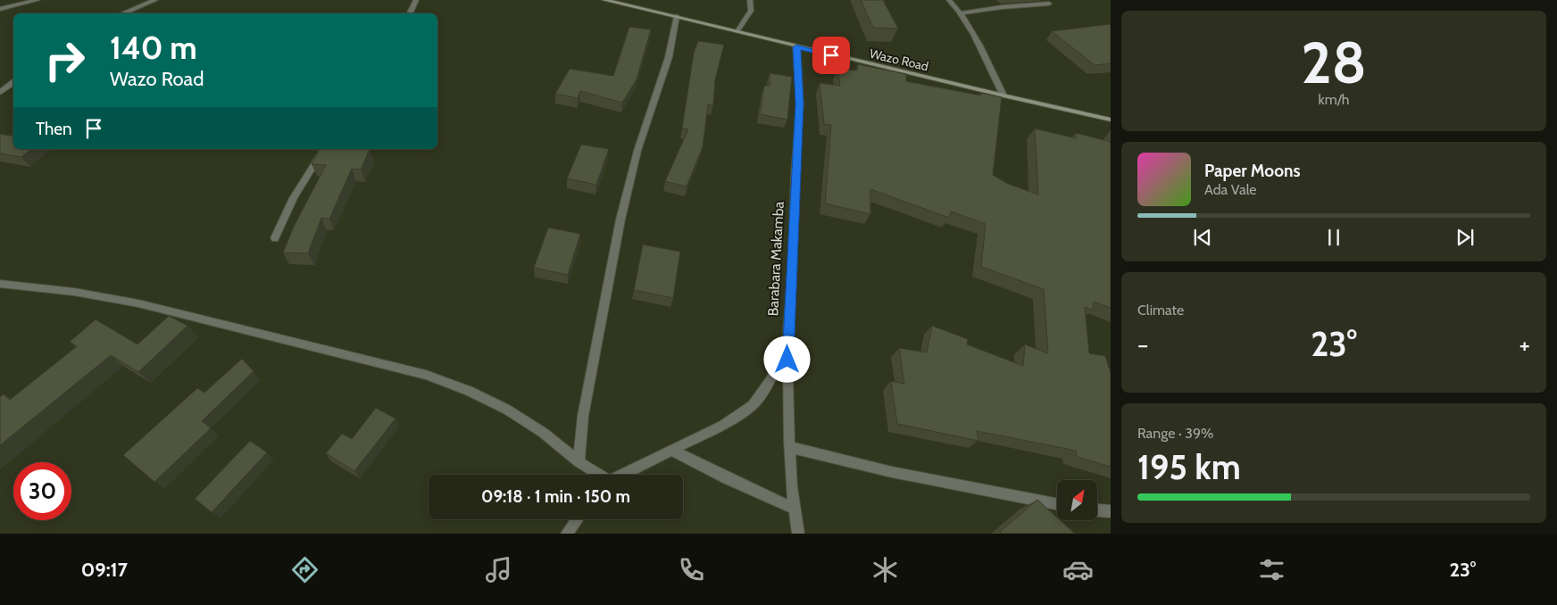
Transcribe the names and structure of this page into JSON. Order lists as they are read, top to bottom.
{
  "streets": {
    "main road": ["Wazo Road"],
    "street": ["Barabara Makamba"]
  },
  "crossings": [
    ["Wazo Road", "Barabara Makamba"]
  ],
  "north": "top right",
  "page": {
    "tile": [
      ["28", "km/h"],
      "Climate",
      ["Range · 39%", "195 km"]
    ],
    "turn": ["140 m", "Wazo Road"],
    "then": "Then",
    "song": ["Paper Moons", "Ada Vale"],
    "heat": ["−", "23°", "+"],
    "limit": "30",
    "trip": "09:18 · 1 min · 150 m",
    "tabs": ["09:17", "23°"]
  }
}
